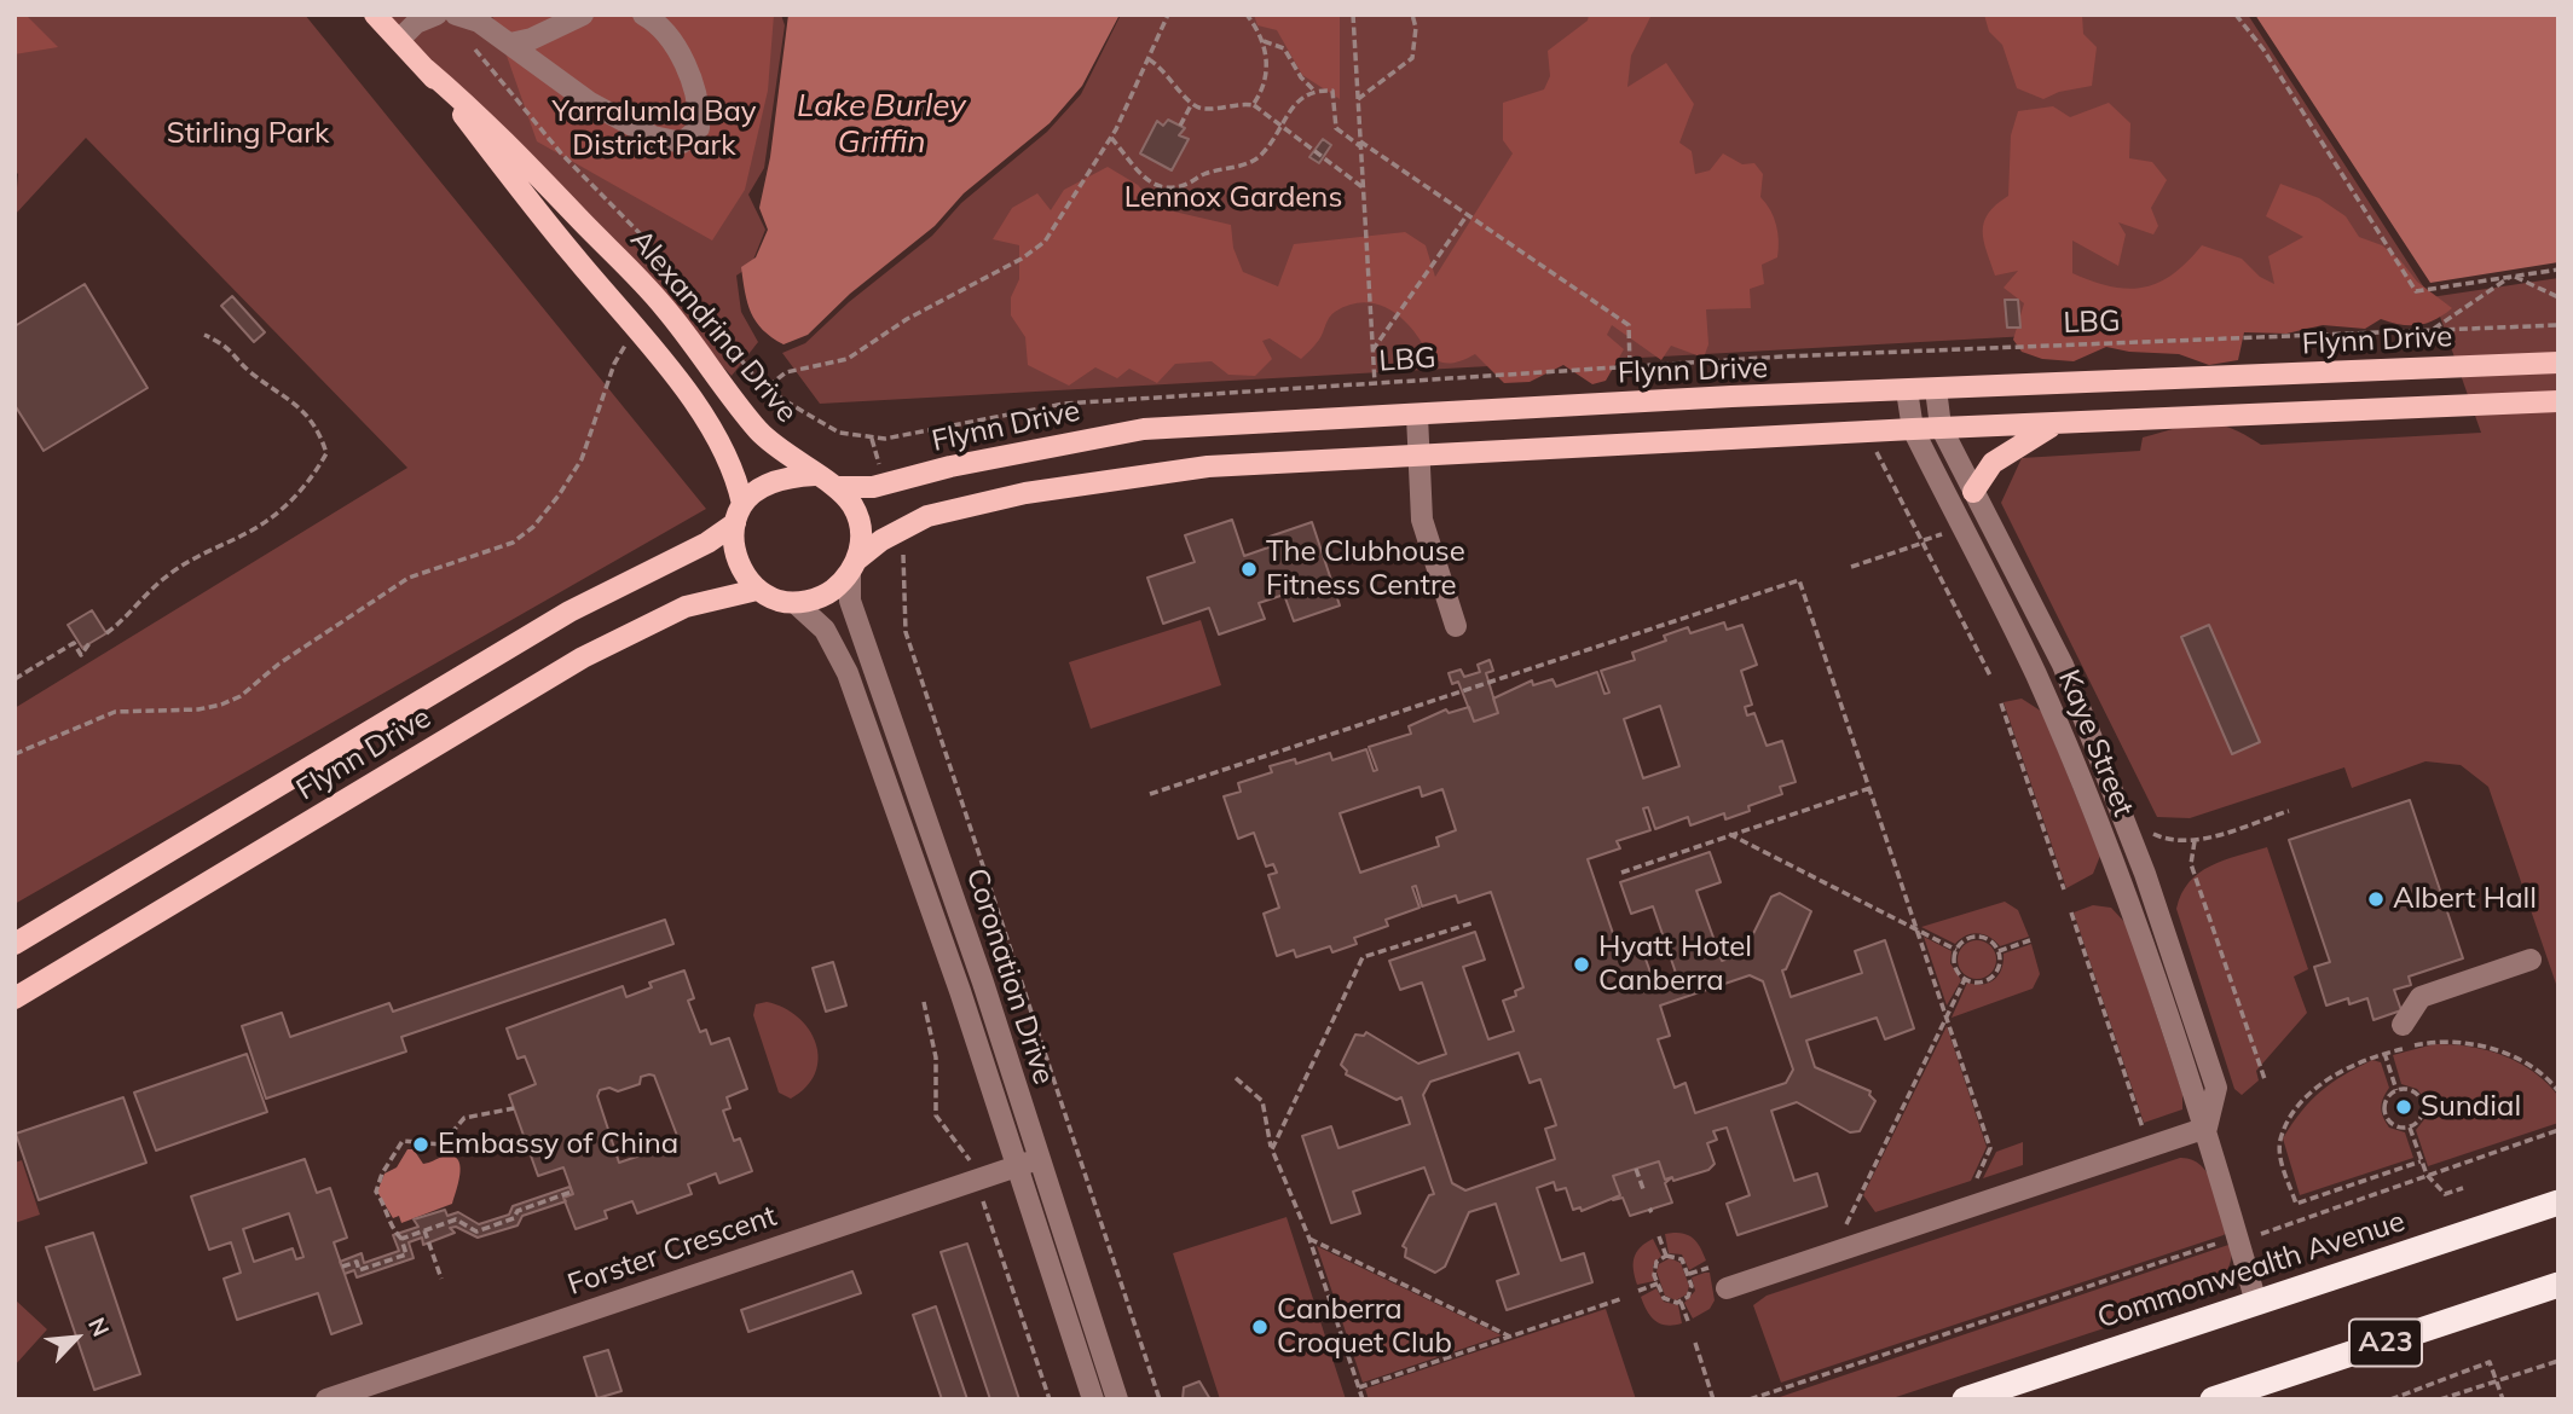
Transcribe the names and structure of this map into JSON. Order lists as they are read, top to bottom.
{
  "streets": {
    "highway": ["Commonwealth Avenue", "A23"],
    "main road": ["Alexandrina Drive", "Flynn Drive"],
    "street": ["Kaye Street", "Coronation Drive", "Forster Crescent"],
    "path": ["LBG"]
  },
  "crossings": [
    ["Alexandrina Drive", "Flynn Drive"],
    ["Alexandrina Drive", "Coronation Drive"],
    ["Flynn Drive", "Kaye Street"],
    ["Flynn Drive", "Coronation Drive"],
    ["Kaye Street", "Commonwealth Avenue"],
    ["Coronation Drive", "Forster Crescent"]
  ],
  "water": ["Lake Burley Griffin"],
  "parks": ["Yarralumla Bay District Park", "Stirling Park", "Lennox Gardens"],
  "places": [
    "The Clubhouse Fitness Centre",
    "Albert Hall",
    "Hyatt Hotel Canberra",
    "Sundial",
    "Embassy of China",
    "Canberra Croquet Club"
  ],
  "north": "top right"
}
